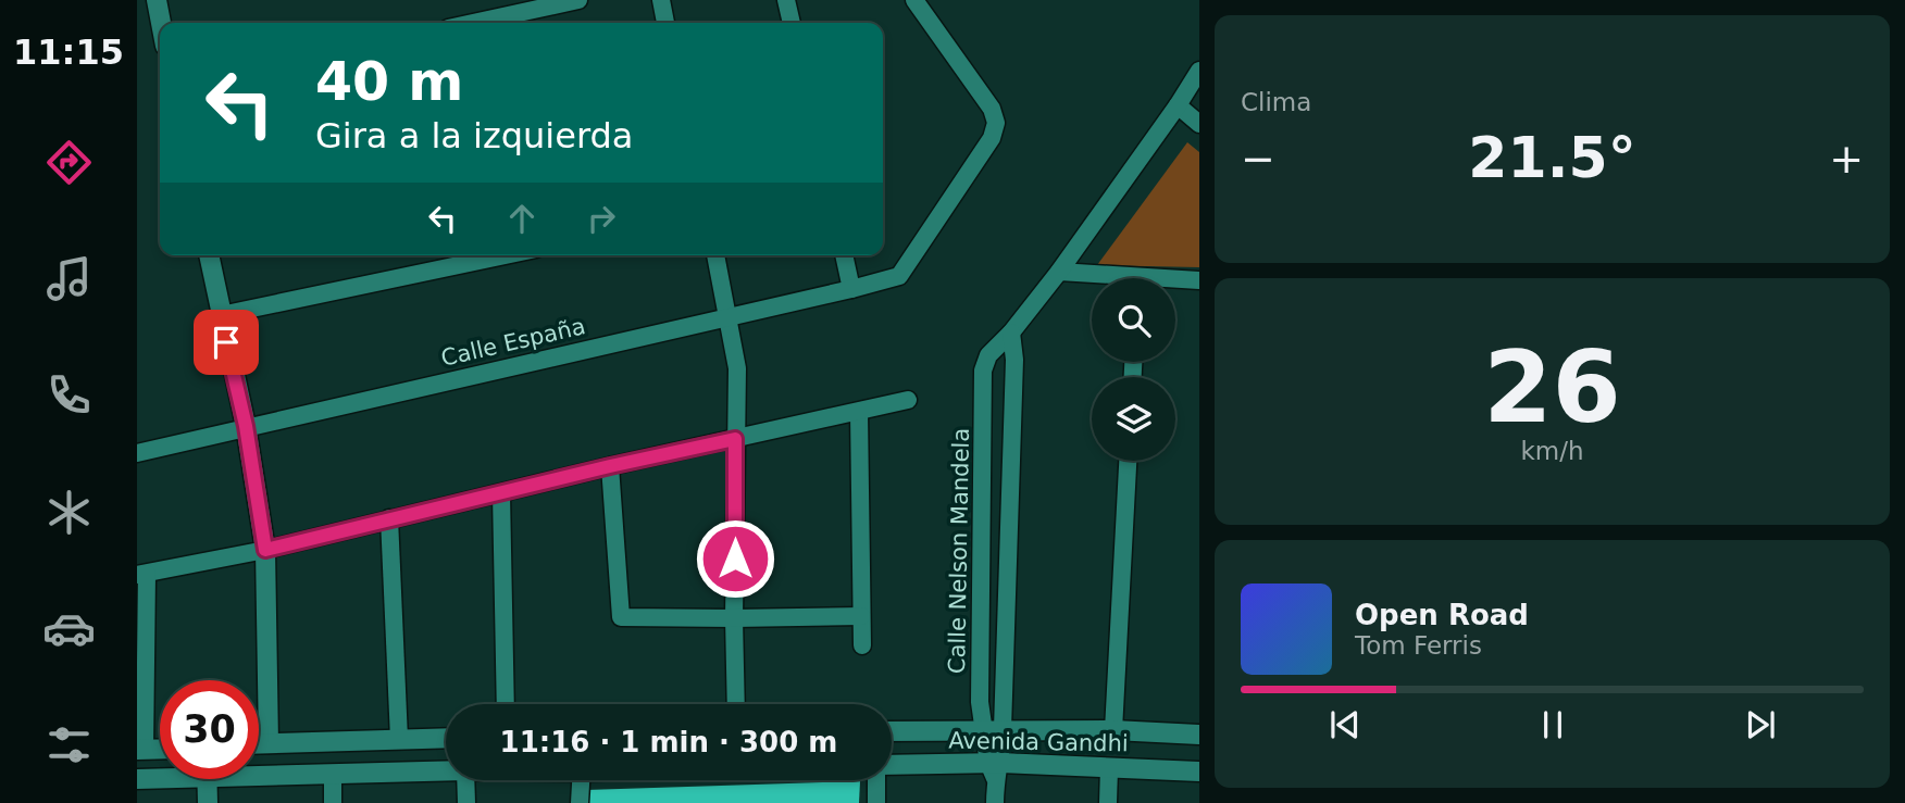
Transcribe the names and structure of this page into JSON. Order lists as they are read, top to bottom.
{
  "streets": {
    "street": ["Calle España", "Calle Nelson Mandela", "Avenida Gandhi"]
  },
  "crossings": [
    ["Calle Nelson Mandela", "Avenida Gandhi"]
  ],
  "page": {
    "tabs": "11:15",
    "tile": [
      "Clima",
      ["26", "km/h"]
    ],
    "turn": ["40 m", "Gira a la izquierda"],
    "heat": ["−", "21.5°", "+"],
    "song": ["Open Road", "Tom Ferris"],
    "limit": "30",
    "trip": "11:16 · 1 min · 300 m"
  }
}
